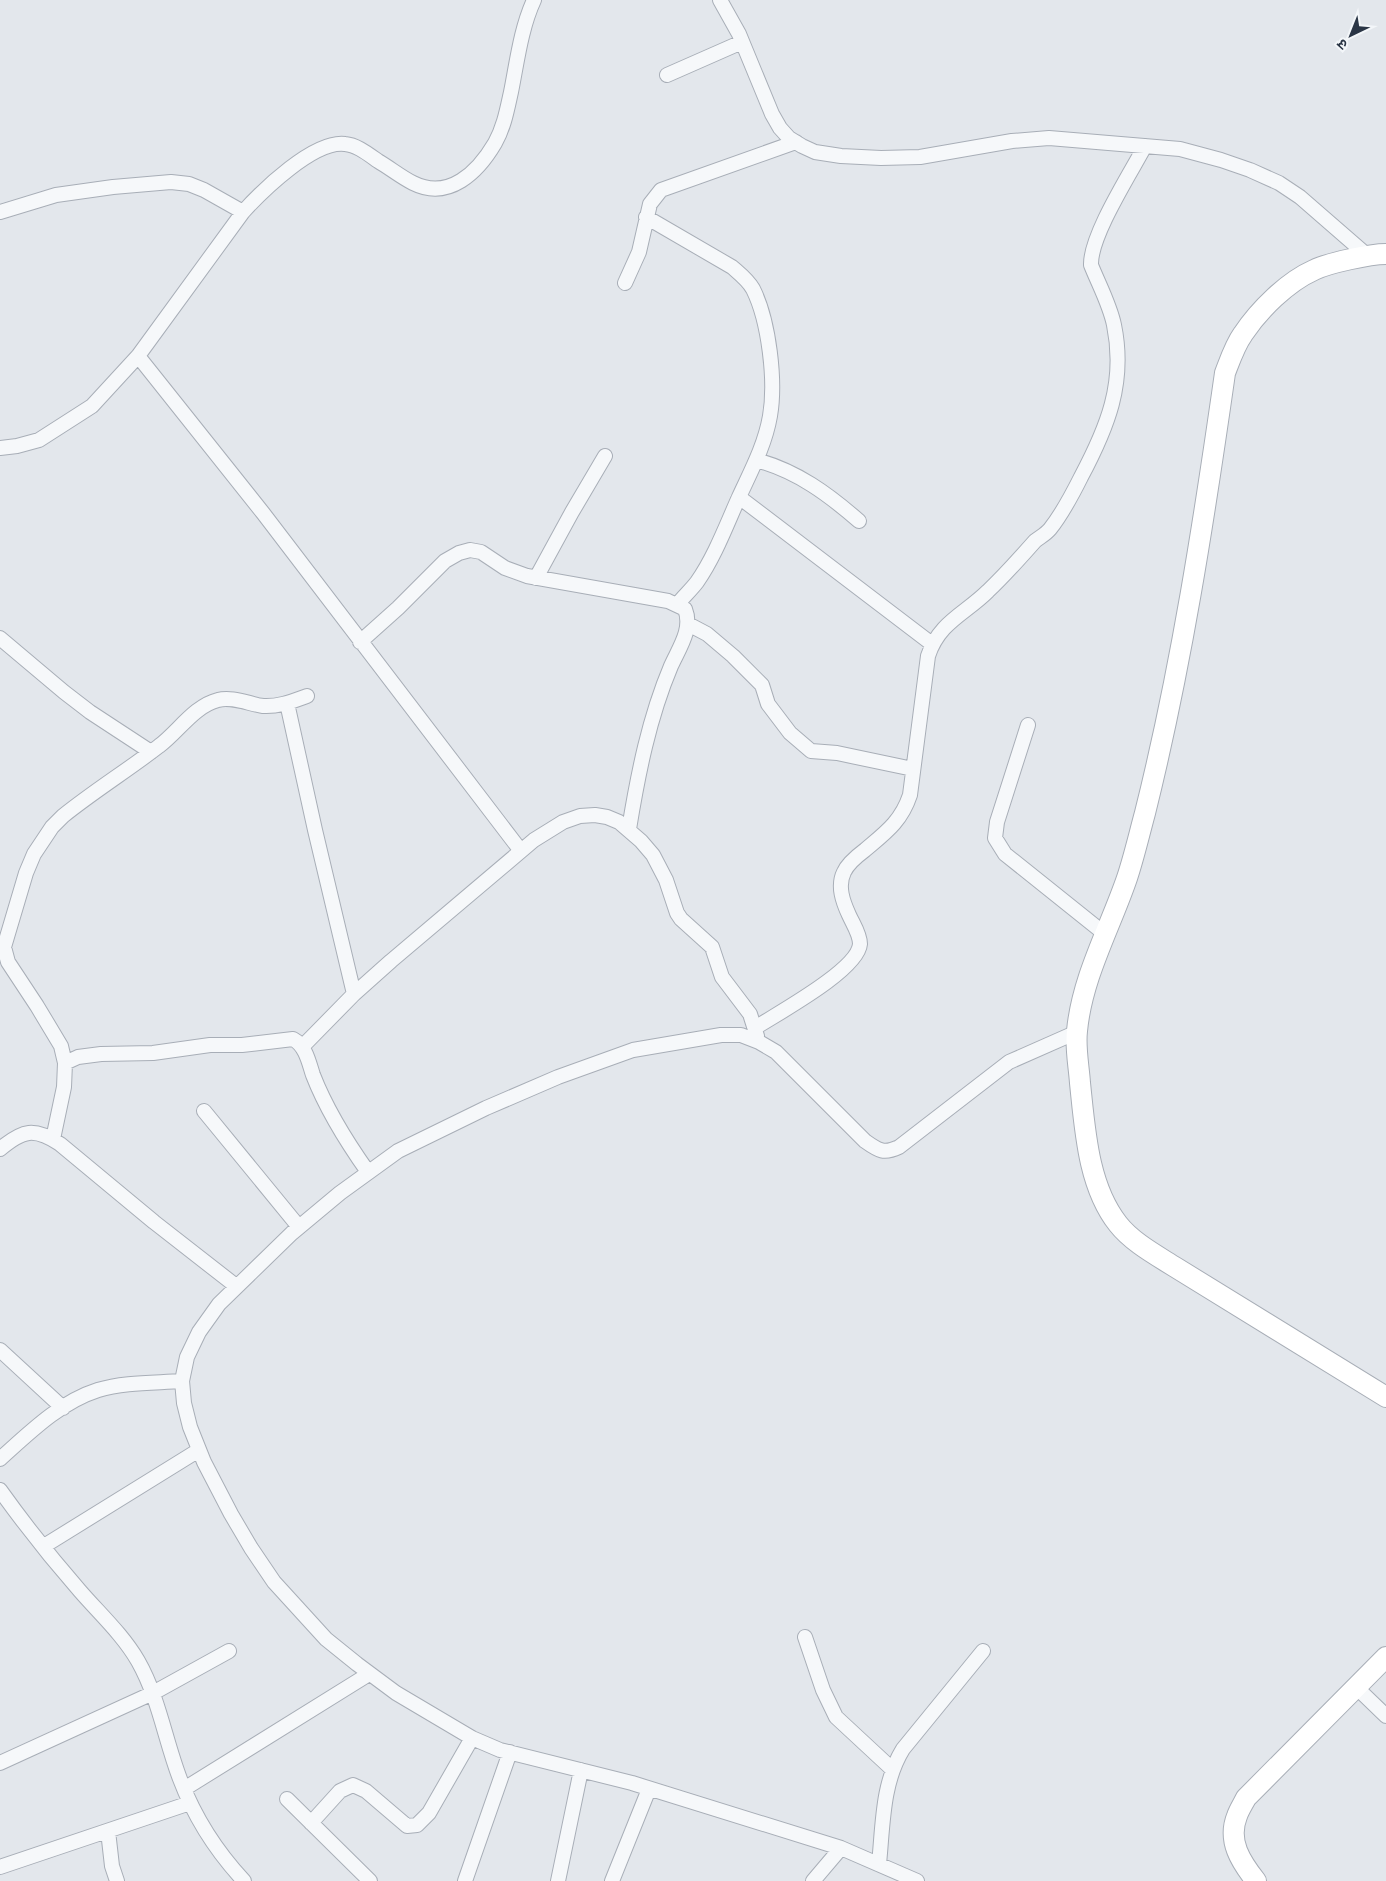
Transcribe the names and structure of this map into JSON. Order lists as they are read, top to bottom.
{
  "north": "bottom left"
}
